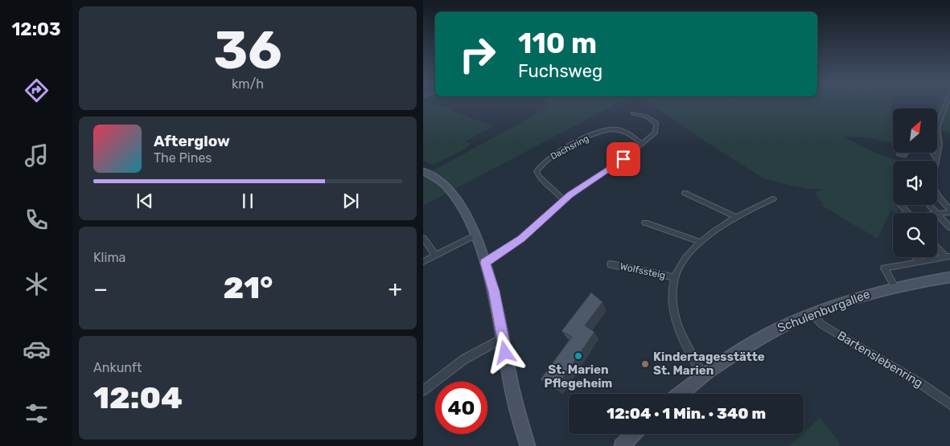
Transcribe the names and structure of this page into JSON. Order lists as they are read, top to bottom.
{
  "streets": {
    "street": [
      "Dachsring",
      "Wolfssteig",
      "Schulenburgallee",
      "Bartenslebenring"
    ]
  },
  "crossings": [
    ["Wolfssteig", "Schulenburgallee"],
    ["Schulenburgallee", "Bartenslebenring"]
  ],
  "places": ["St. Marien Pflegeheim", "Kindertagesstätte St. Marien"],
  "north": "top right",
  "page": {
    "tabs": "12:03",
    "tile": [
      ["36", "km/h"],
      "Klima",
      ["Ankunft", "12:04"]
    ],
    "turn": ["110 m", "Fuchsweg"],
    "song": ["Afterglow", "The Pines"],
    "heat": ["−", "21°", "+"],
    "limit": "40",
    "trip": "12:04 · 1 Min. · 340 m"
  }
}
